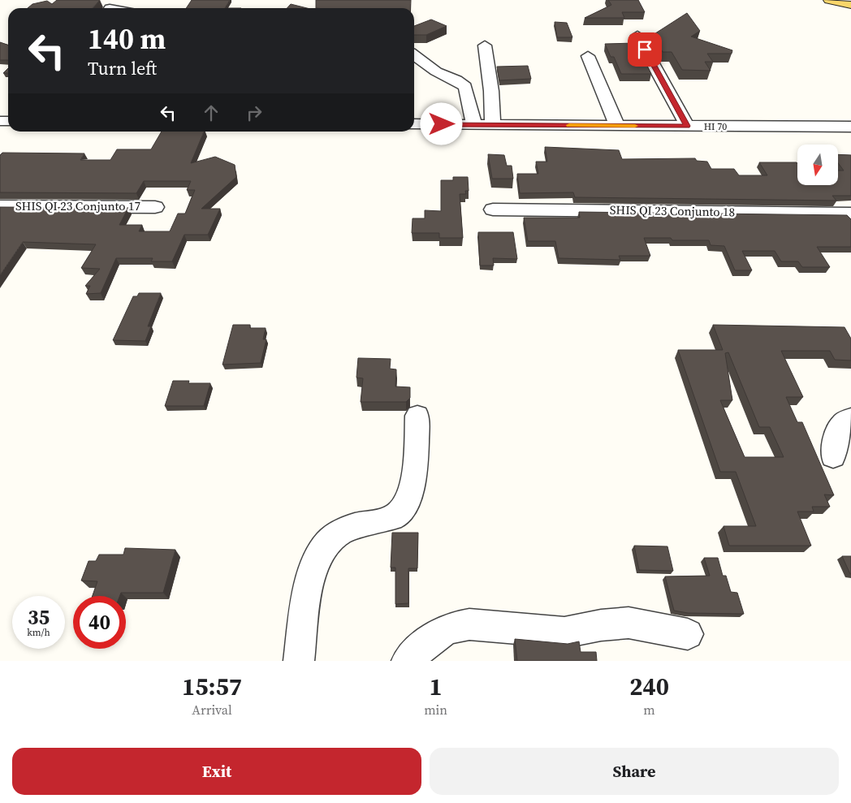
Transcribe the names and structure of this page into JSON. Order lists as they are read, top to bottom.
{
  "streets": {
    "street": ["HI 70", "SHIS QI 23 Conjunto 17", "SHIS QI 23 Conjunto 18"]
  },
  "north": "bottom",
  "page": {
    "turn": ["140 m", "Turn left"],
    "speed": "35 km/h",
    "limit": "40",
    "eta": [
      "15:57",
      "Arrival",
      "1",
      "min",
      "240",
      "m"
    ],
    "buttons": ["Exit", "Share"]
  }
}
